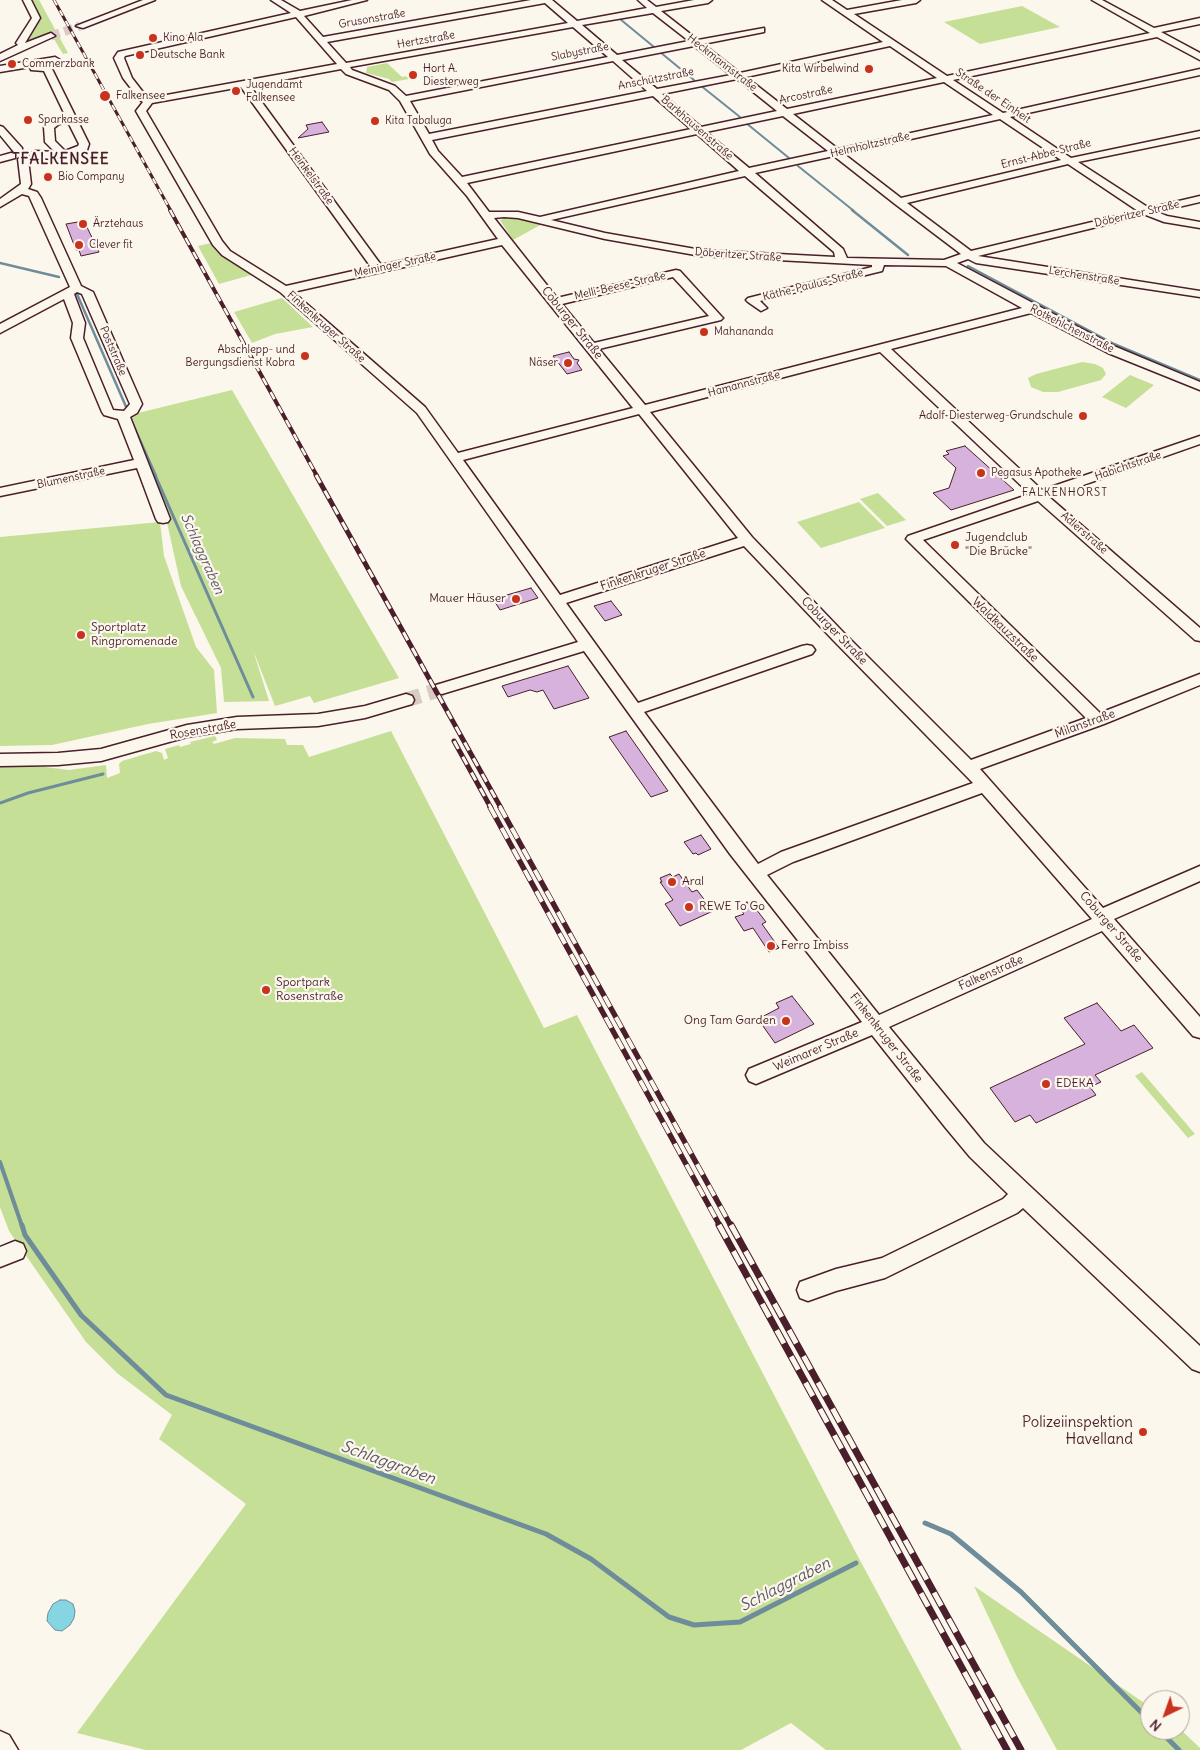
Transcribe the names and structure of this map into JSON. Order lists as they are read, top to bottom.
{
  "streets": {
    "street": [
      "Grusonstraße",
      "Hertzstraße",
      "Slabystraße",
      "Heckmannstraße",
      "Anschützstraße",
      "Arcostraße",
      "Straße der Einheit",
      "Barkhausenstraße",
      "Helmholtzstraße",
      "Ernst-Abbe-Straße",
      "Heinkelstraße",
      "Döberitzer Straße",
      "Meininger Straße",
      "Lerchenstraße",
      "Käthe-Paulus-Straße",
      "Melli-Beese-Straße",
      "Coburger Straße",
      "Finkenkruger Straße",
      "Rotkehlchenstraße",
      "Poststraße",
      "Hamannstraße",
      "Habichtstraße",
      "Blumenstraße",
      "Adlerstraße",
      "Waldkauzstraße",
      "Milanstraße",
      "Rosenstraße",
      "Falkenstraße",
      "Weimarer Straße"
    ]
  },
  "crossings": [
    ["Grusonstraße", "Barkhausenstraße"],
    ["Hertzstraße", "Heckmannstraße"],
    ["Hertzstraße", "Barkhausenstraße"],
    ["Hertzstraße", "Heinkelstraße"],
    ["Hertzstraße", "Finkenkruger Straße"],
    ["Slabystraße", "Heckmannstraße"],
    ["Slabystraße", "Barkhausenstraße"],
    ["Heckmannstraße", "Anschützstraße"],
    ["Heckmannstraße", "Arcostraße"],
    ["Heckmannstraße", "Helmholtzstraße"],
    ["Heckmannstraße", "Ernst-Abbe-Straße"],
    ["Heckmannstraße", "Döberitzer Straße"],
    ["Heckmannstraße", "Lerchenstraße"],
    ["Anschützstraße", "Straße der Einheit"],
    ["Anschützstraße", "Barkhausenstraße"],
    ["Arcostraße", "Straße der Einheit"],
    ["Arcostraße", "Barkhausenstraße"],
    ["Straße der Einheit", "Helmholtzstraße"],
    ["Straße der Einheit", "Ernst-Abbe-Straße"],
    ["Straße der Einheit", "Döberitzer Straße"],
    ["Barkhausenstraße", "Helmholtzstraße"],
    ["Barkhausenstraße", "Döberitzer Straße"],
    ["Helmholtzstraße", "Döberitzer Straße"],
    ["Heinkelstraße", "Meininger Straße"],
    ["Döberitzer Straße", "Lerchenstraße"],
    ["Döberitzer Straße", "Käthe-Paulus-Straße"],
    ["Döberitzer Straße", "Coburger Straße"],
    ["Döberitzer Straße", "Rotkehlchenstraße"],
    ["Meininger Straße", "Coburger Straße"],
    ["Meininger Straße", "Finkenkruger Straße"],
    ["Melli-Beese-Straße", "Coburger Straße"],
    ["Coburger Straße", "Finkenkruger Straße"],
    ["Coburger Straße", "Hamannstraße"],
    ["Coburger Straße", "Milanstraße"],
    ["Coburger Straße", "Falkenstraße"],
    ["Finkenkruger Straße", "Hamannstraße"],
    ["Finkenkruger Straße", "Falkenstraße"],
    ["Finkenkruger Straße", "Weimarer Straße"],
    ["Rotkehlchenstraße", "Hamannstraße"],
    ["Hamannstraße", "Adlerstraße"],
    ["Habichtstraße", "Adlerstraße"],
    ["Habichtstraße", "Waldkauzstraße"],
    ["Waldkauzstraße", "Milanstraße"],
    ["Falkenstraße", "Weimarer Straße"]
  ],
  "districts": ["FALKENSEE", "FALKENHORST"],
  "water": ["Schlaggraben"],
  "places": [
    "Kino Ala",
    "Deutsche Bank",
    "Commerzbank",
    "Kita Wirbelwind",
    "Hort A. Diesterweg",
    "Jugendamt Falkensee",
    "Falkensee",
    "Sparkasse",
    "Kita Tabaluga",
    "Bio Company",
    "Ärztehaus",
    "Clever fit",
    "Mahananda",
    "Abschlepp- und Bergungsdienst Kobra",
    "Näser",
    "Adolf-Diesterweg-Grundschule",
    "Pegasus Apotheke",
    "Jugendclub \"Die Brücke\"",
    "Mauer Häuser",
    "Sportplatz Ringpromenade",
    "Aral",
    "REWE To Go",
    "Ferro Imbiss",
    "Sportpark Rosenstraße",
    "Ong Tam Garden",
    "EDEKA",
    "Polizeiinspektion Havelland"
  ],
  "north": "bottom left"
}
